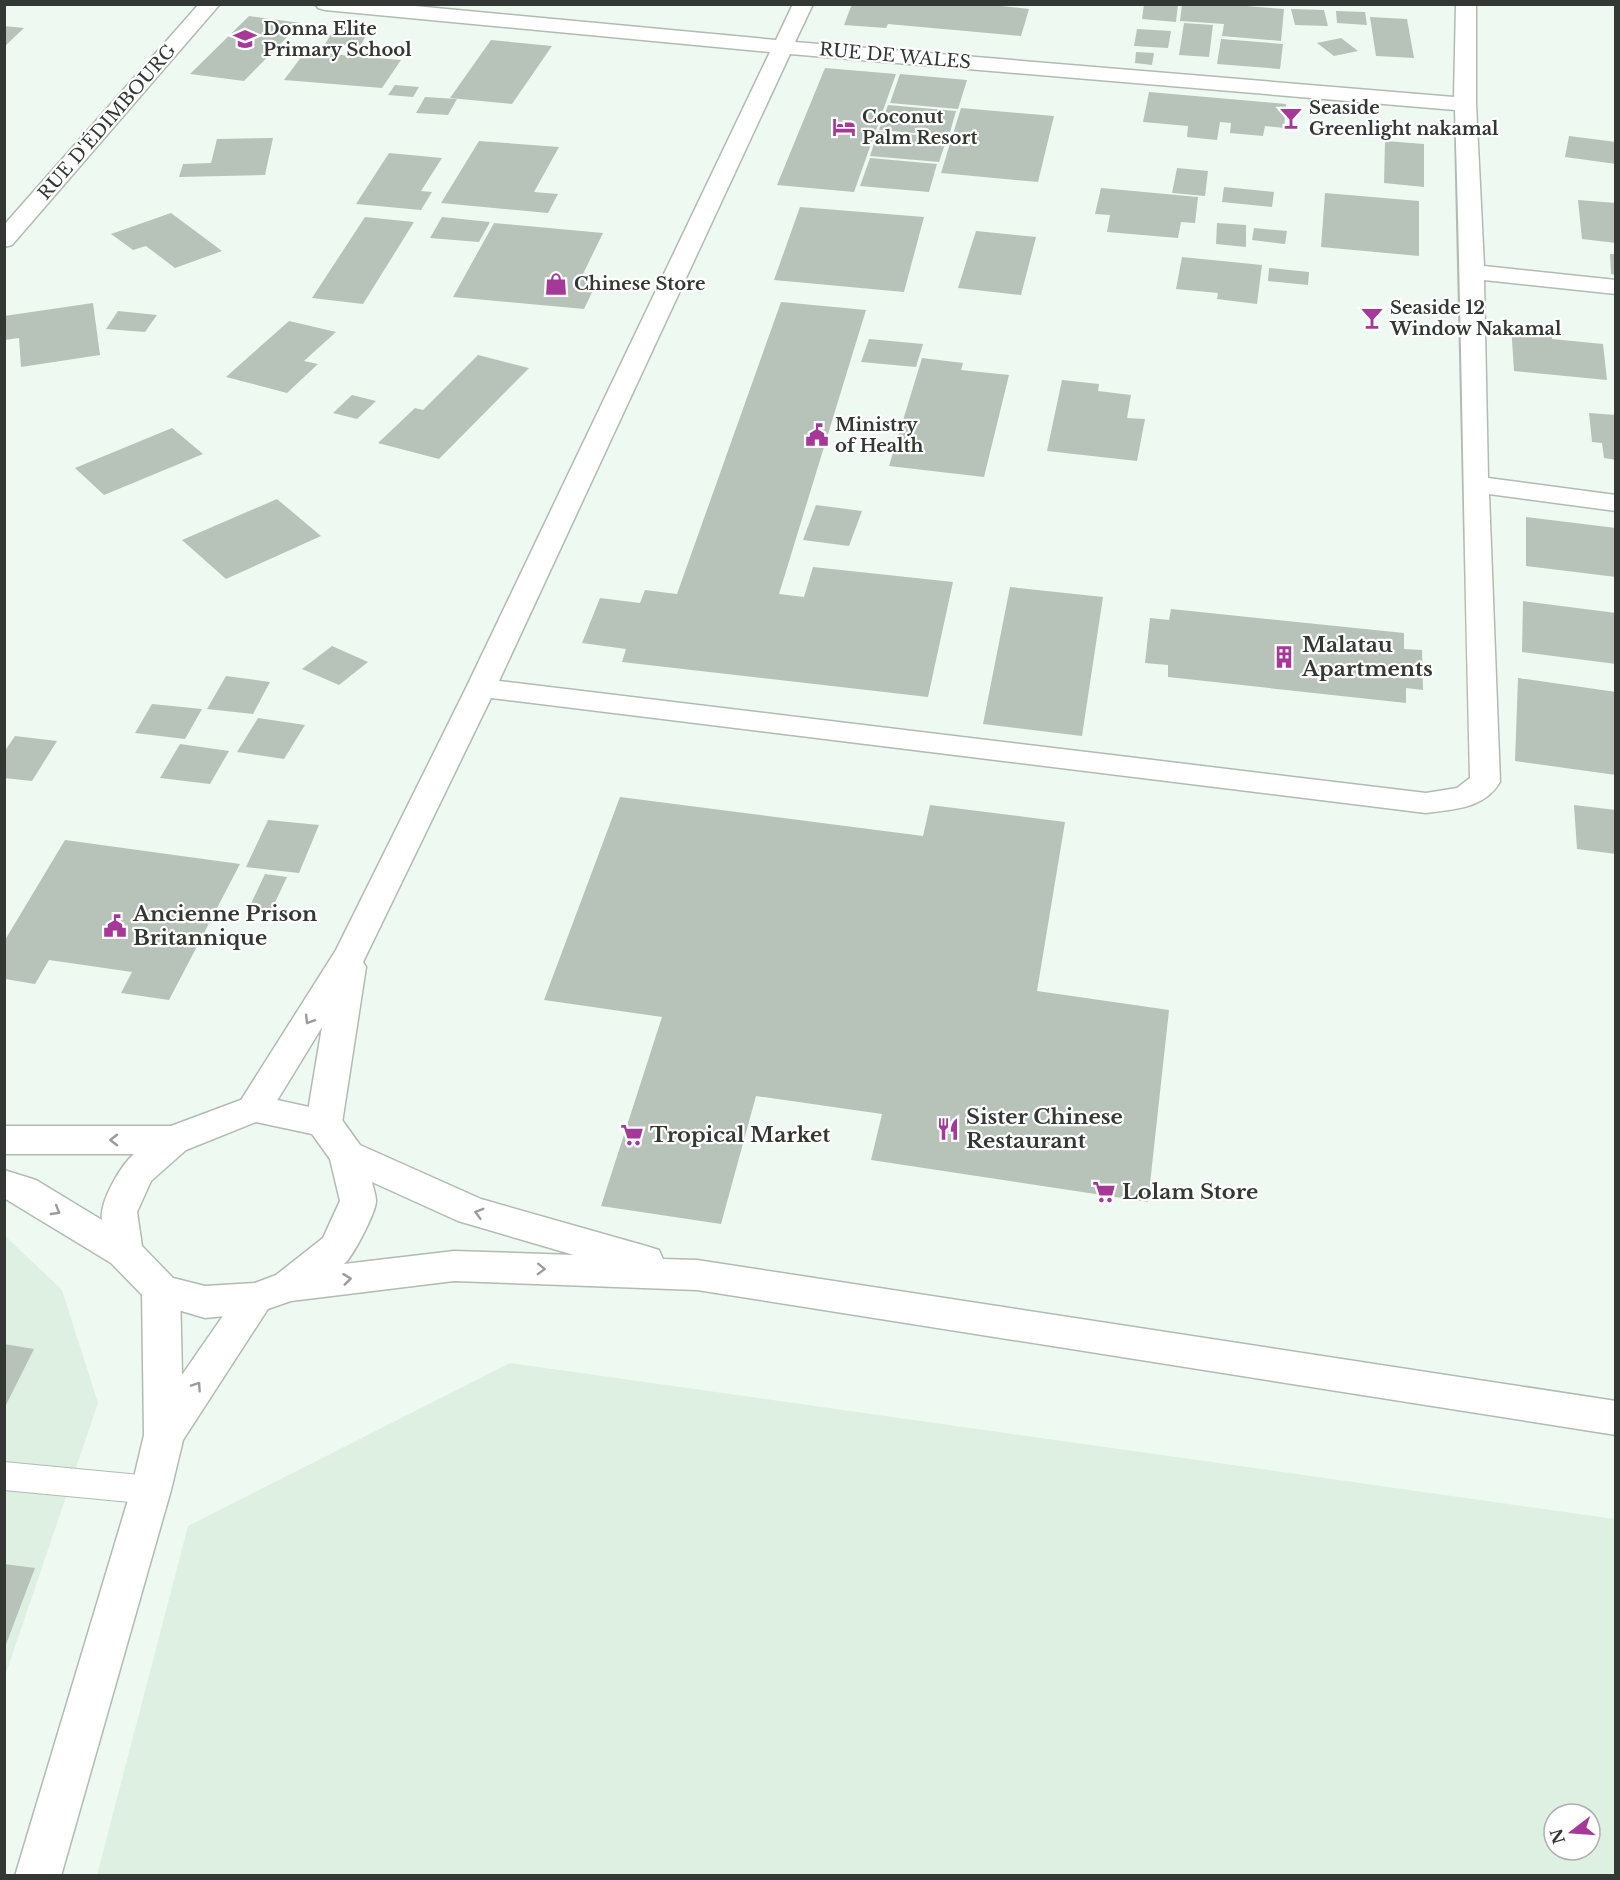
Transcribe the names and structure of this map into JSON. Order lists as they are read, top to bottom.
{
  "streets": {
    "street": ["RUE DE WALES", "RUE D'ÉDIMBOURG"]
  },
  "places": {
    "school or university": ["Donna Elite Primary School"],
    "bar": ["Seaside Greenlight nakamal", "Seaside 12 Window Nakamal"],
    "hotel": ["Coconut Palm Resort"],
    "shop": ["Chinese Store"],
    "public building": ["Ministry of Health", "Ancienne Prison Britannique"],
    "building": ["Malatau Apartments"],
    "restaurant": ["Sister Chinese Restaurant"],
    "supermarket": ["Tropical Market", "Lolam Store"]
  },
  "north": "left"
}
